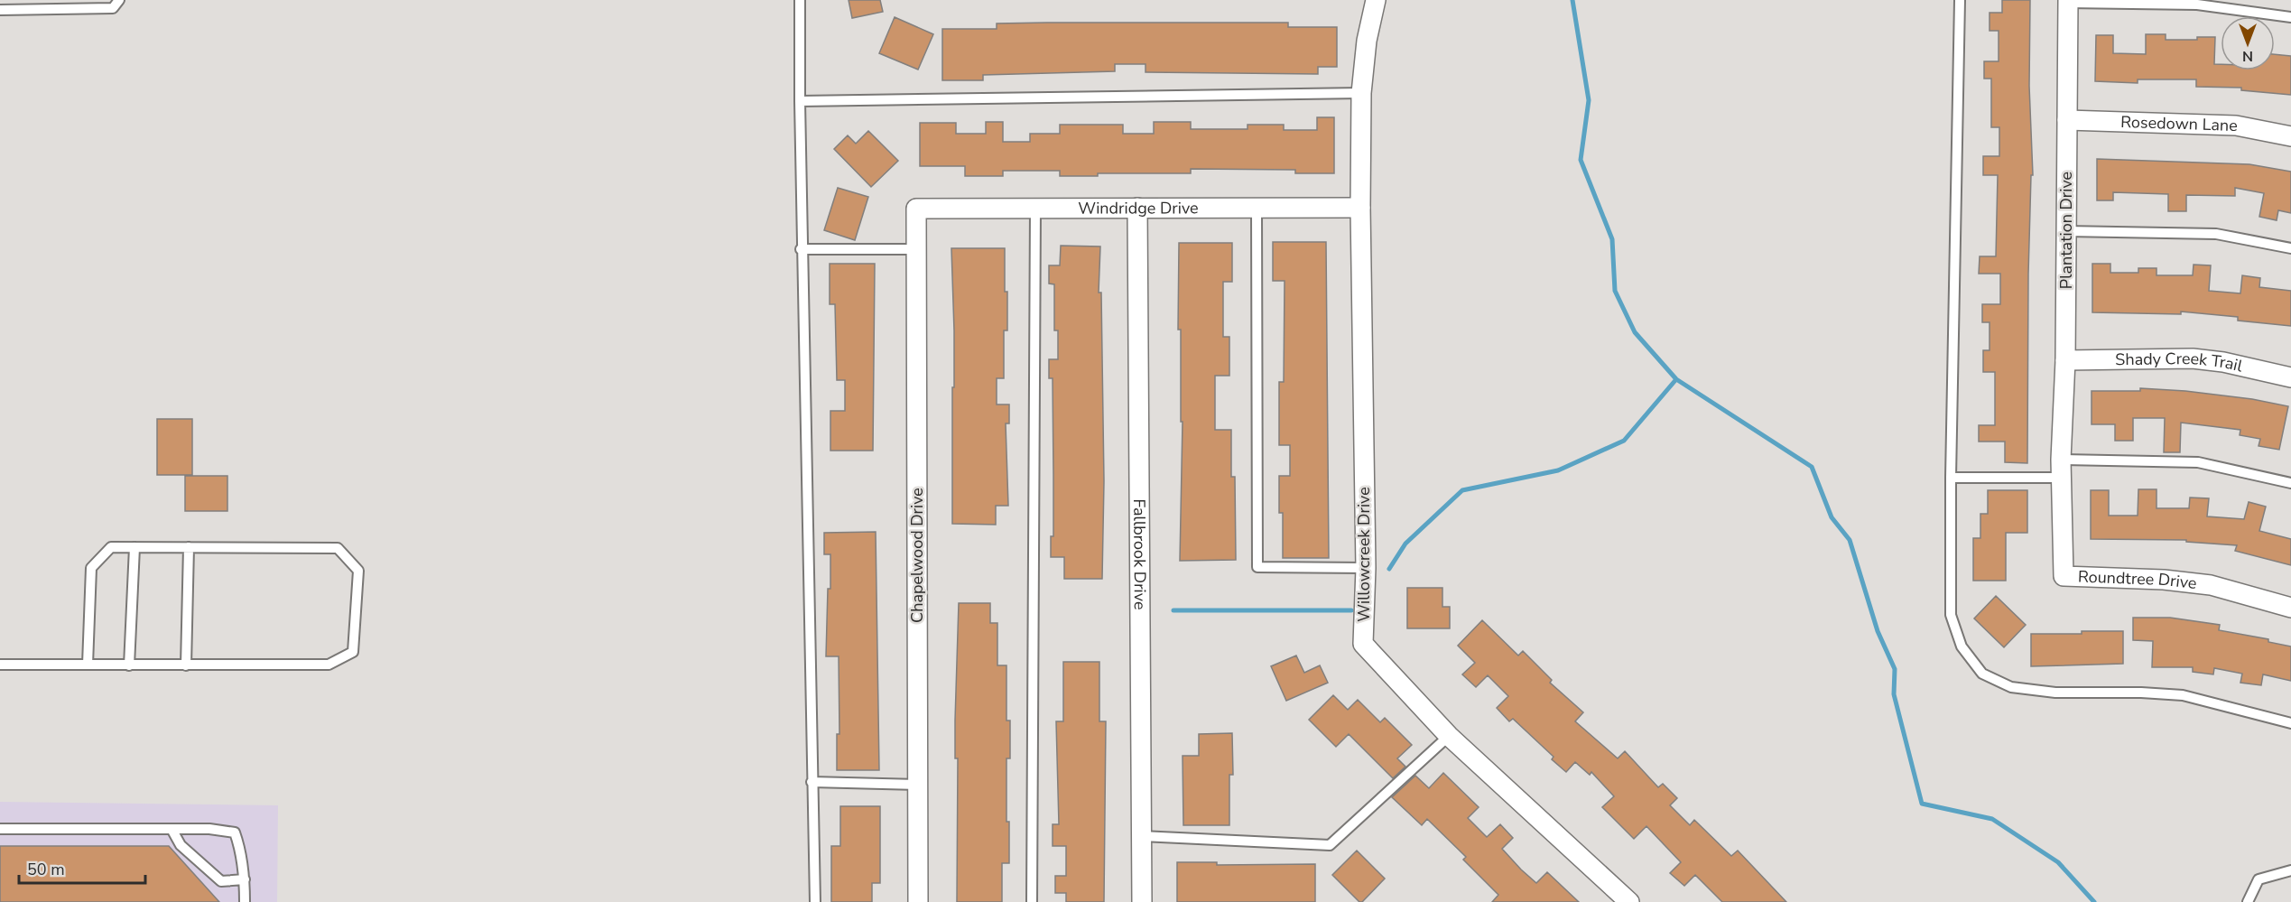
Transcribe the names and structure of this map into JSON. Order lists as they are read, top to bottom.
{
  "streets": {
    "street": [
      "Rosedown Lane",
      "Windridge Drive",
      "Plantation Drive",
      "Shady Creek Trail",
      "Willowcreek Drive",
      "Chapelwood Drive",
      "Fallbrook Drive",
      "Roundtree Drive"
    ]
  },
  "crossings": [
    ["Rosedown Lane", "Plantation Drive"],
    ["Windridge Drive", "Willowcreek Drive"],
    ["Windridge Drive", "Chapelwood Drive"],
    ["Windridge Drive", "Fallbrook Drive"],
    ["Plantation Drive", "Shady Creek Trail"],
    ["Plantation Drive", "Roundtree Drive"]
  ],
  "scale_bar": "50 m",
  "north": "bottom"
}
